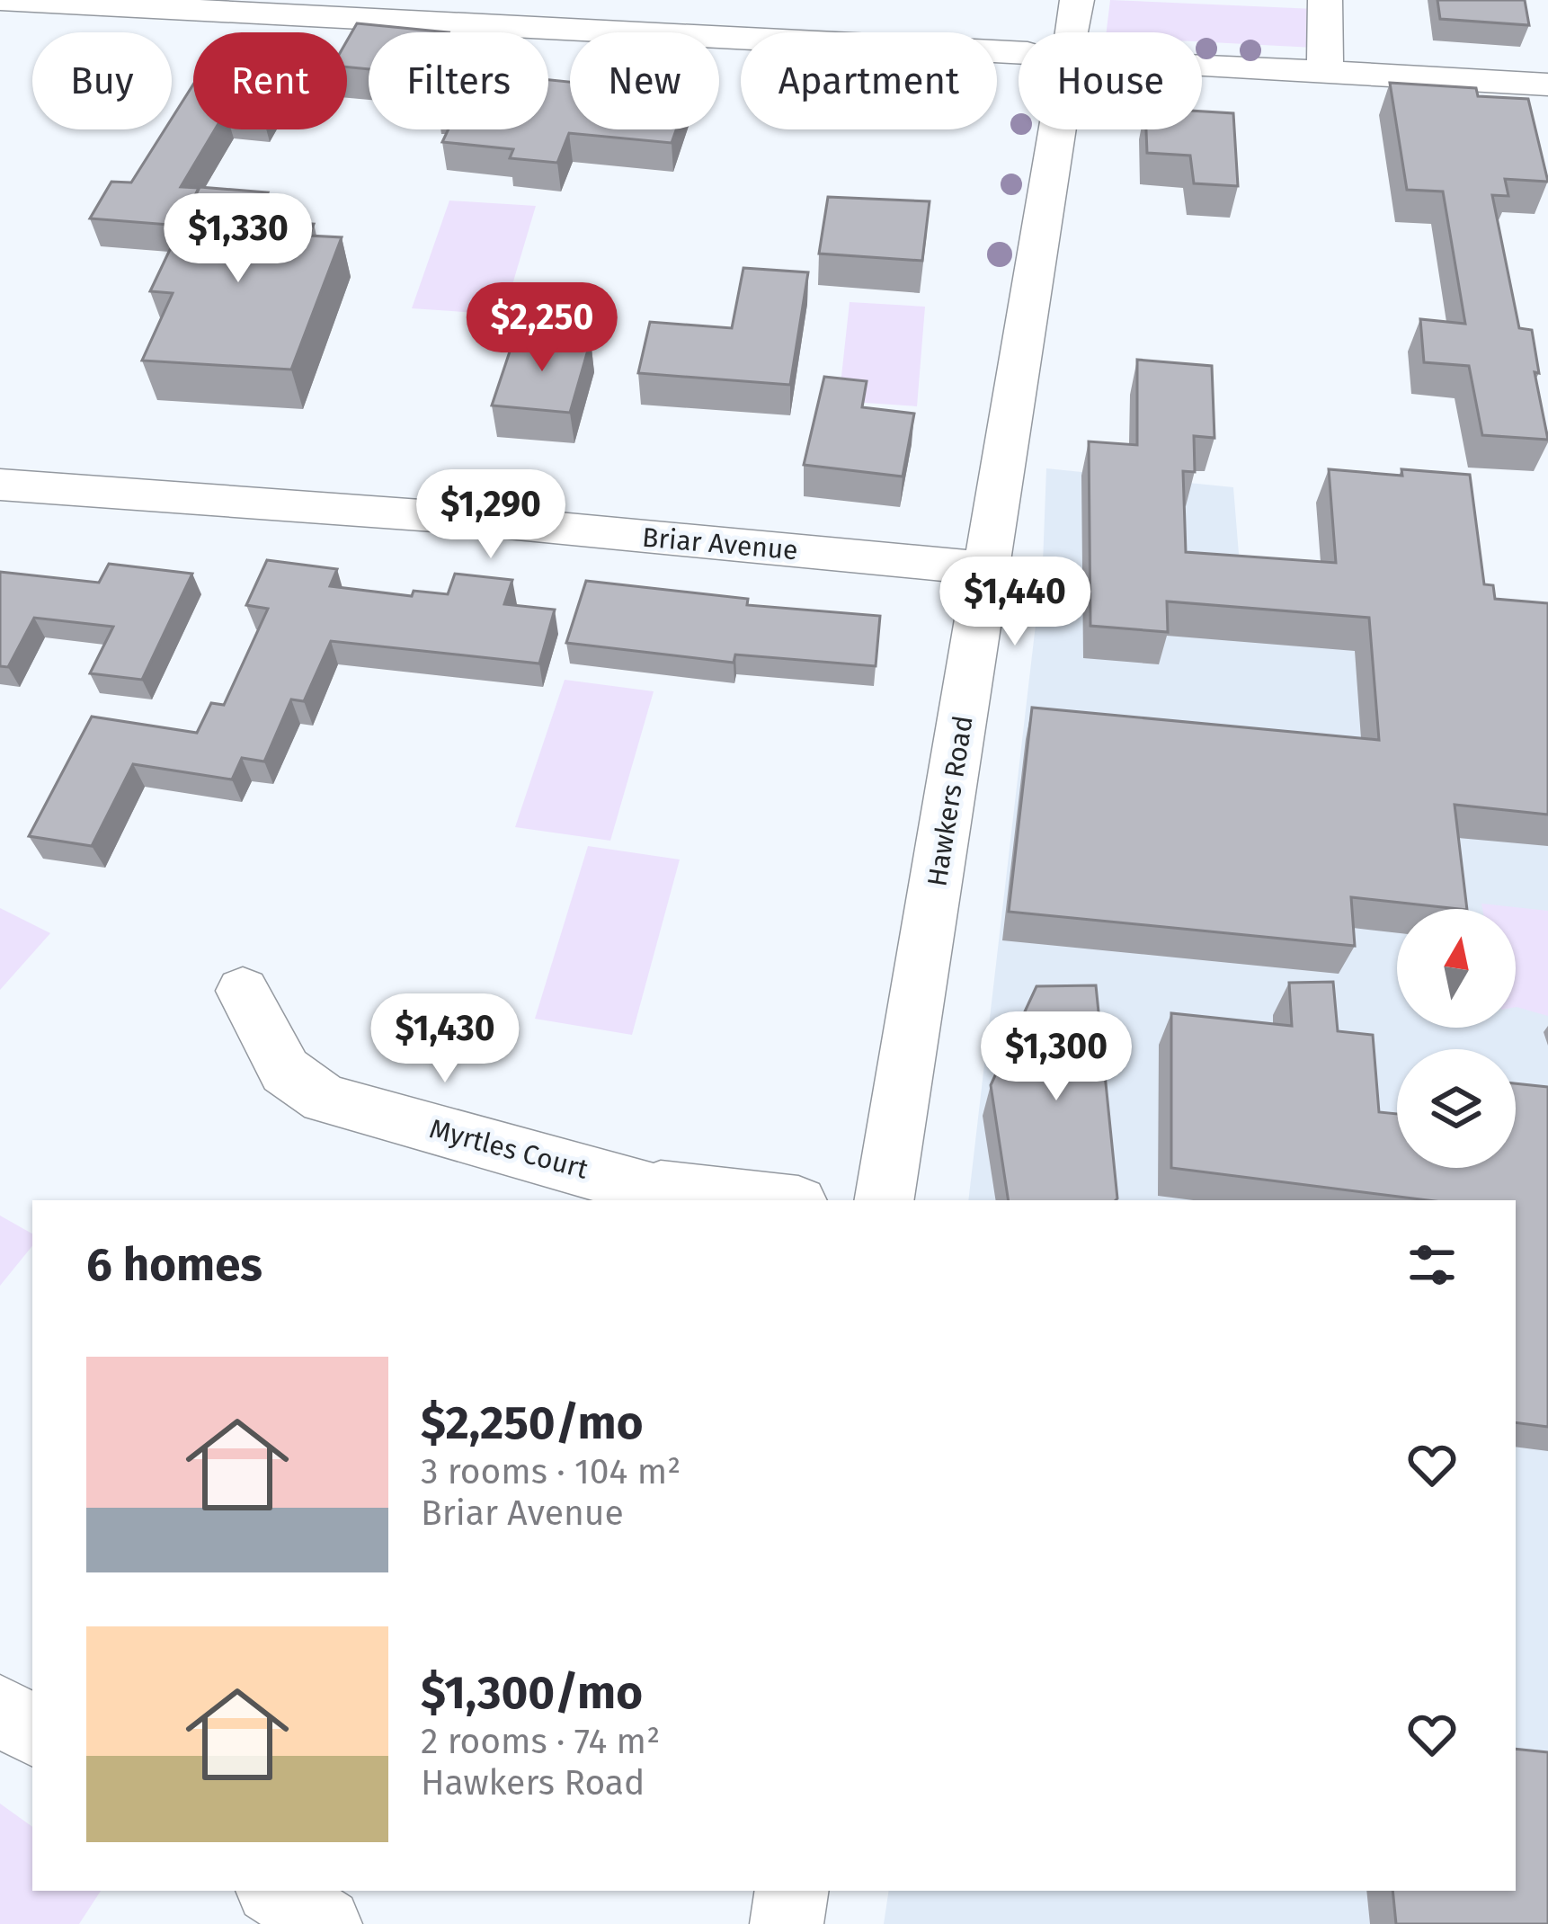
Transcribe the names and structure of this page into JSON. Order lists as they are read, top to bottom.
{
  "streets": {
    "street": ["Briar Avenue", "Hawkers Road", "Myrtles Court"]
  },
  "crossings": [
    ["Briar Avenue", "Hawkers Road"]
  ],
  "north": "top",
  "page": {
    "chip": [
      "Buy",
      "Rent",
      "Filters",
      "New",
      "Apartment",
      "House"
    ],
    "price": [
      "$1,330",
      "$2,250",
      "$1,290",
      "$1,440",
      "$1,430",
      "$1,300"
    ],
    "heading": "6 homes",
    "list": [
      {
        "name": "$2,250/mo",
        "note": "3 rooms · 104 m² · Briar Avenue"
      },
      {
        "name": "$1,300/mo",
        "note": "2 rooms · 74 m² · Hawkers Road"
      }
    ]
  }
}
